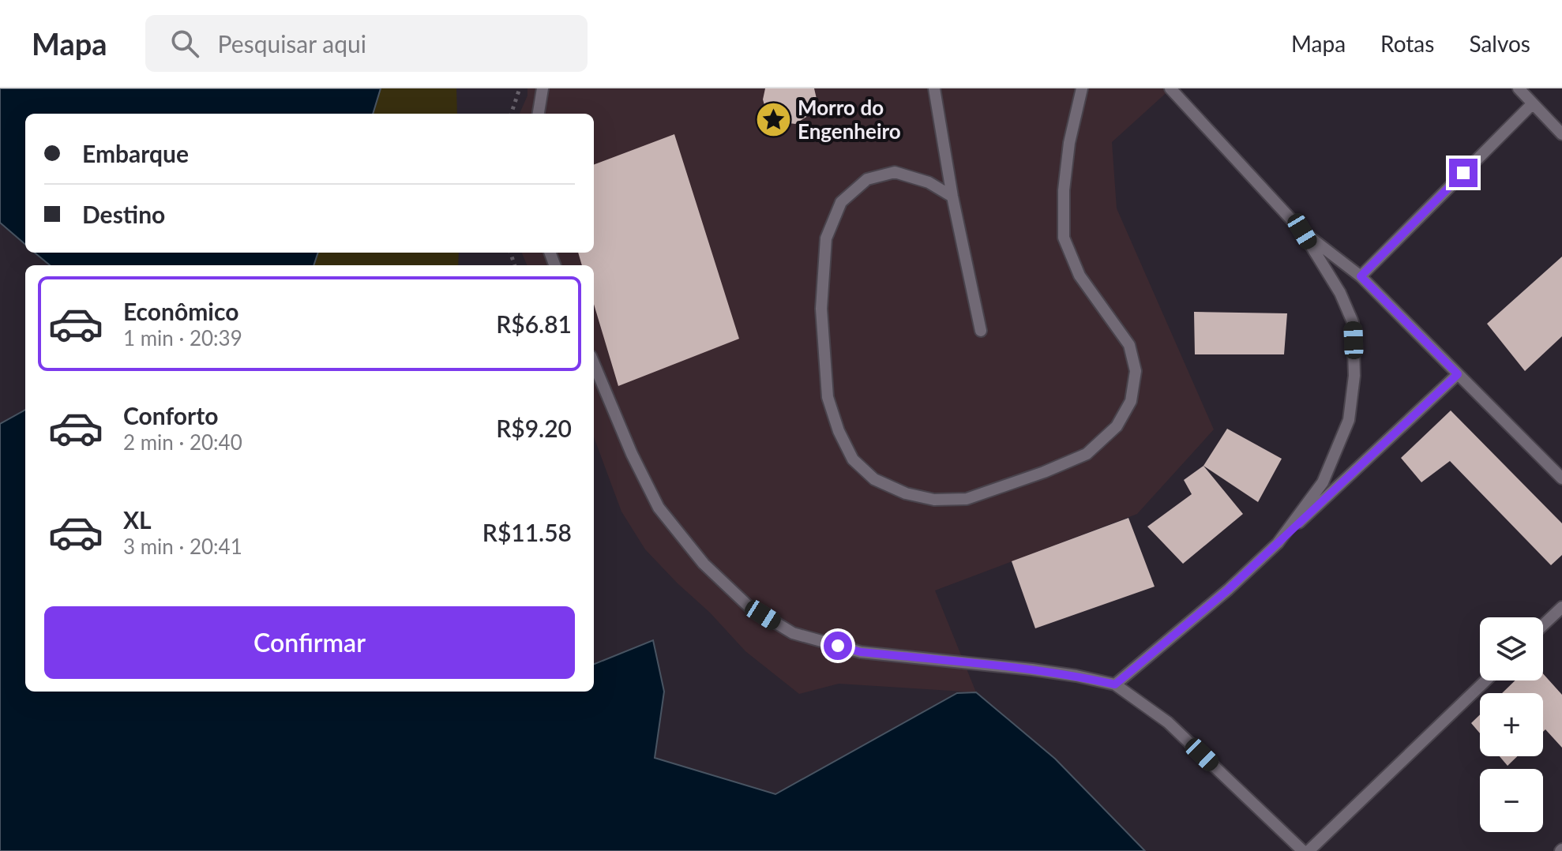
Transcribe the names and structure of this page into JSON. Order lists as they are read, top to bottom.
{
  "places": {
    "place": ["Morro do Engenheiro"]
  },
  "page": {
    "header": "Mapa",
    "search": "Pesquisar aqui",
    "nav": ["Mapa", "Rotas", "Salvos"],
    "banner": ["Embarque", "Destino"],
    "list": [
      {
        "name": "Econômico",
        "note": "1 min · 20:39",
        "value": "R$6.81"
      },
      {
        "name": "Conforto",
        "note": "2 min · 20:40",
        "value": "R$9.20"
      },
      {
        "name": "XL",
        "note": "3 min · 20:41",
        "value": "R$11.58"
      }
    ],
    "buttons": "Confirmar",
    "map_buttons": ["+", "−"]
  }
}
